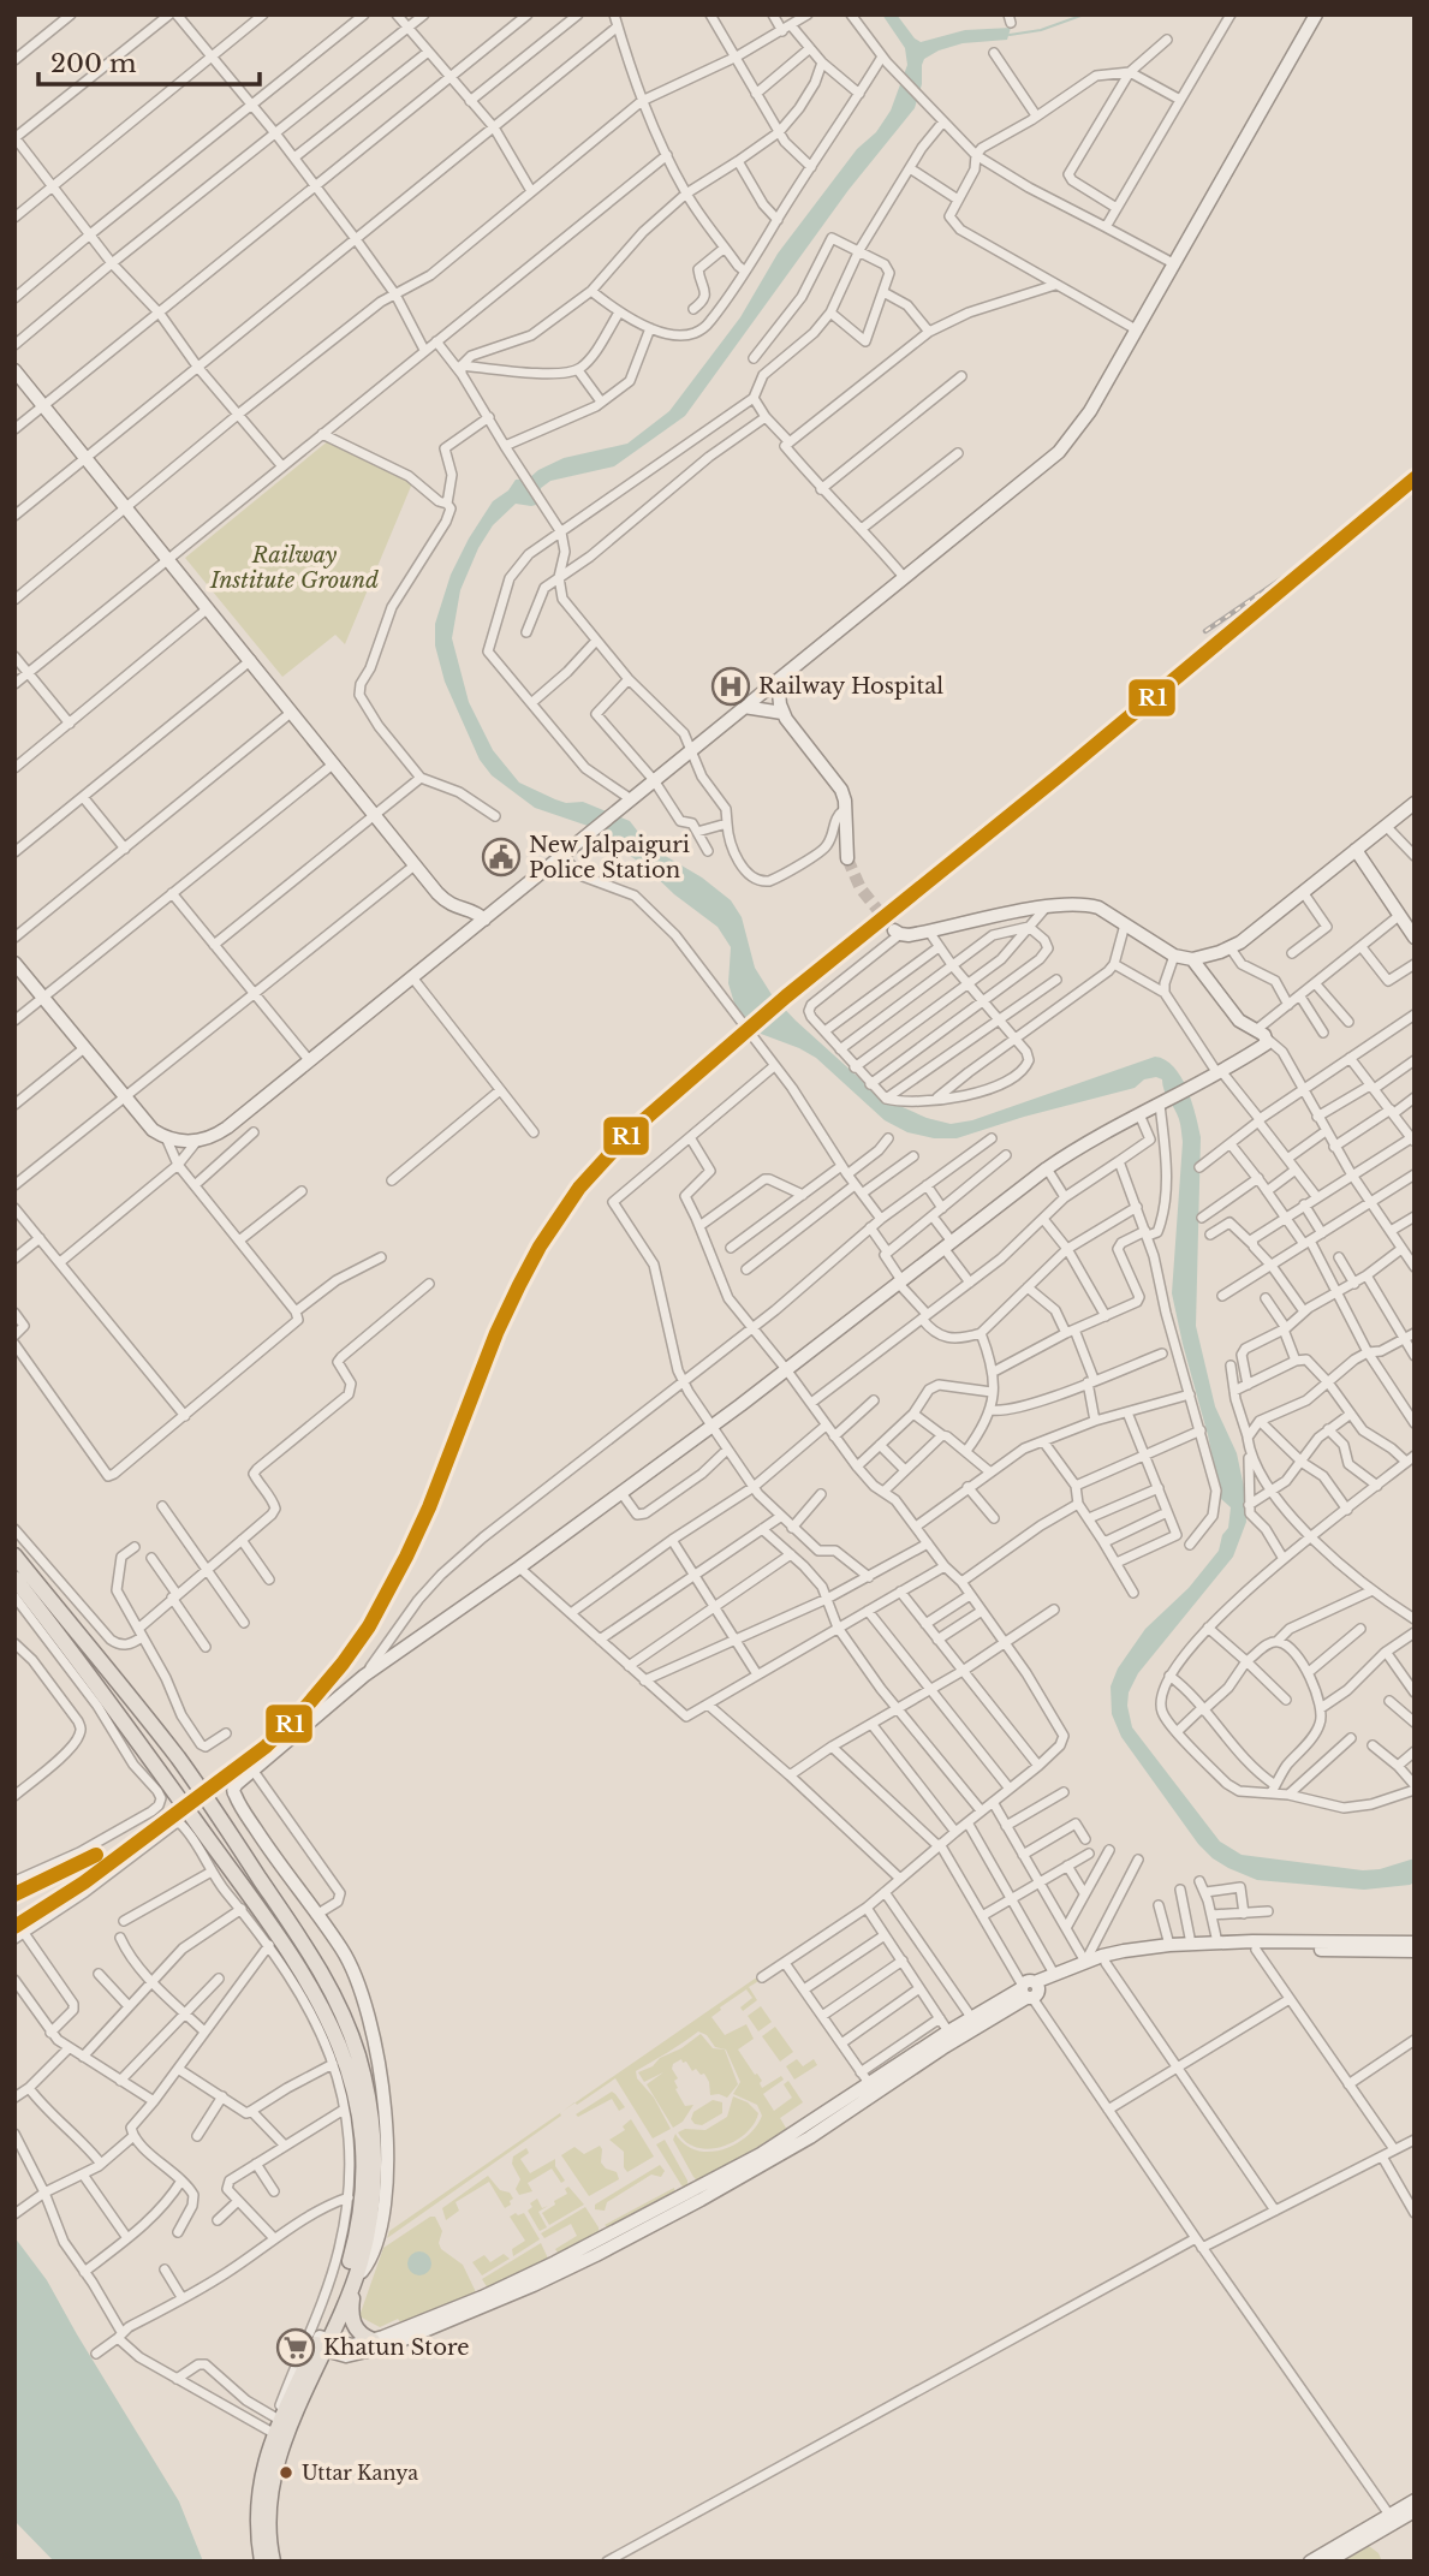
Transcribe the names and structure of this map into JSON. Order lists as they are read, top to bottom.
{
  "parks": ["Railway Institute Ground"],
  "places": {
    "hospital": ["Railway Hospital"],
    "public building": ["New Jalpaiguri Police Station"],
    "supermarket": ["Khatun Store"],
    "other": ["Uttar Kanya"]
  },
  "lines": ["transit line R1"],
  "scale_bar": "200 m"
}
